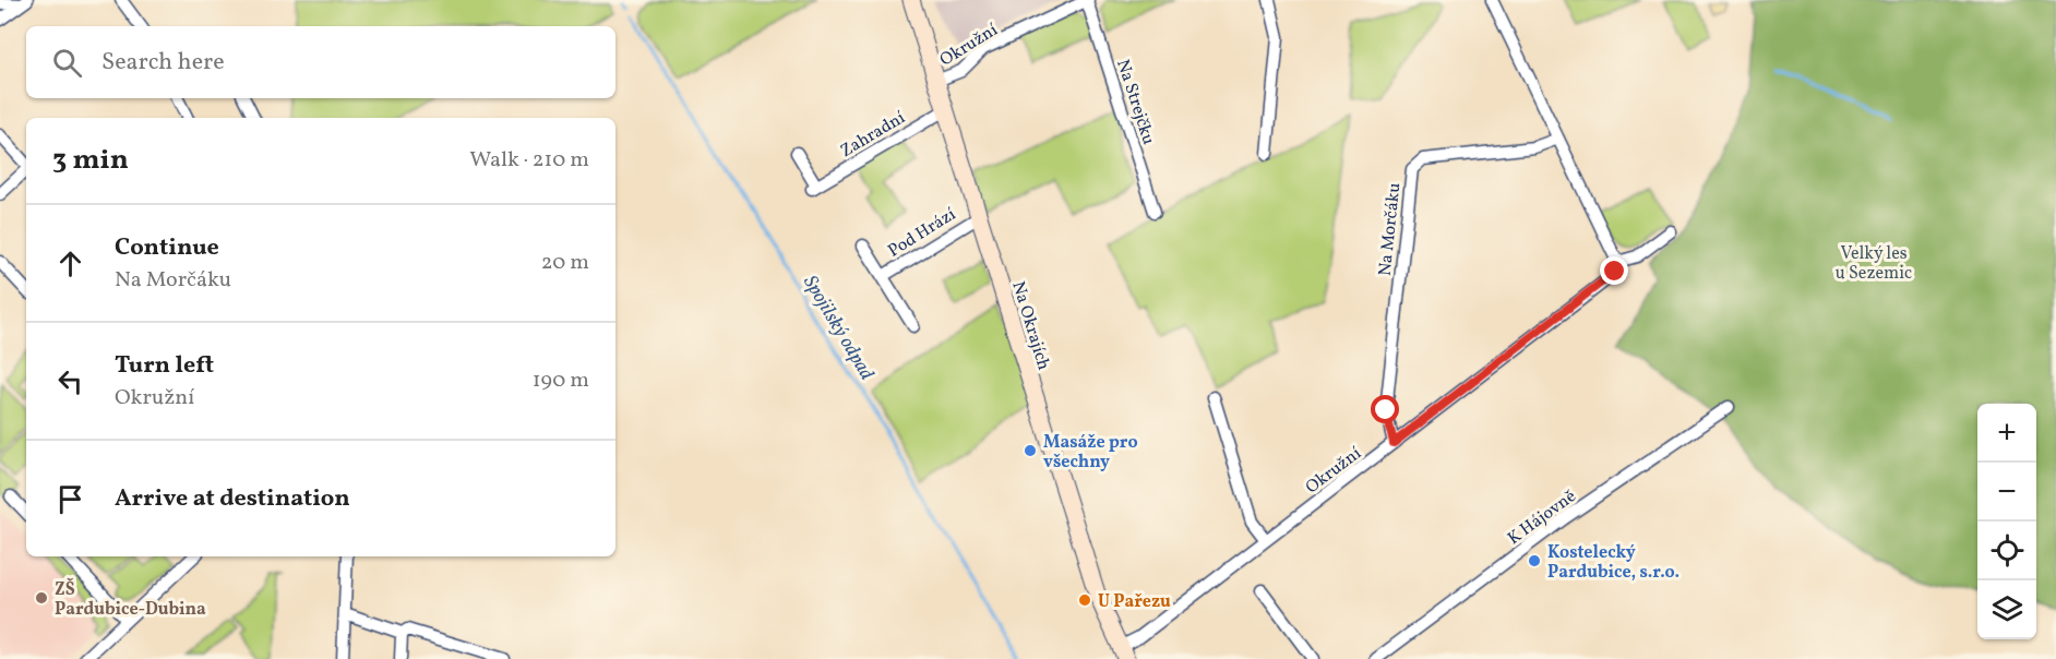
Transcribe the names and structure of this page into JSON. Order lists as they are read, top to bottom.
{
  "streets": {
    "street": [
      "Okružní",
      "Na Strejčku",
      "Zahradní",
      "Na Morčáku",
      "Pod Hrází",
      "Na Okrajích",
      "K Hájovně"
    ]
  },
  "crossings": [
    ["Okružní", "Na Strejčku"],
    ["Okružní", "Na Morčáku"],
    ["Okružní", "Na Okrajích"],
    ["Zahradní", "Na Okrajích"],
    ["Pod Hrází", "Na Okrajích"]
  ],
  "water": ["Spojilský odpad"],
  "parks": ["Velký les u Sezemic"],
  "places": [
    "Masáže pro všechny",
    "Kostelecký Pardubice, s.r.o.",
    "ZŠ Pardubice-Dubina",
    "U Pařezu"
  ],
  "page": {
    "search": "Search here",
    "heading": ["3 min", "Walk · 210 m"],
    "list": [
      ["Continue", "Na Morčáku", "20 m"],
      ["Turn left", "Okružní", "190 m"],
      "Arrive at destination"
    ],
    "map_buttons": ["+", "−"]
  }
}
